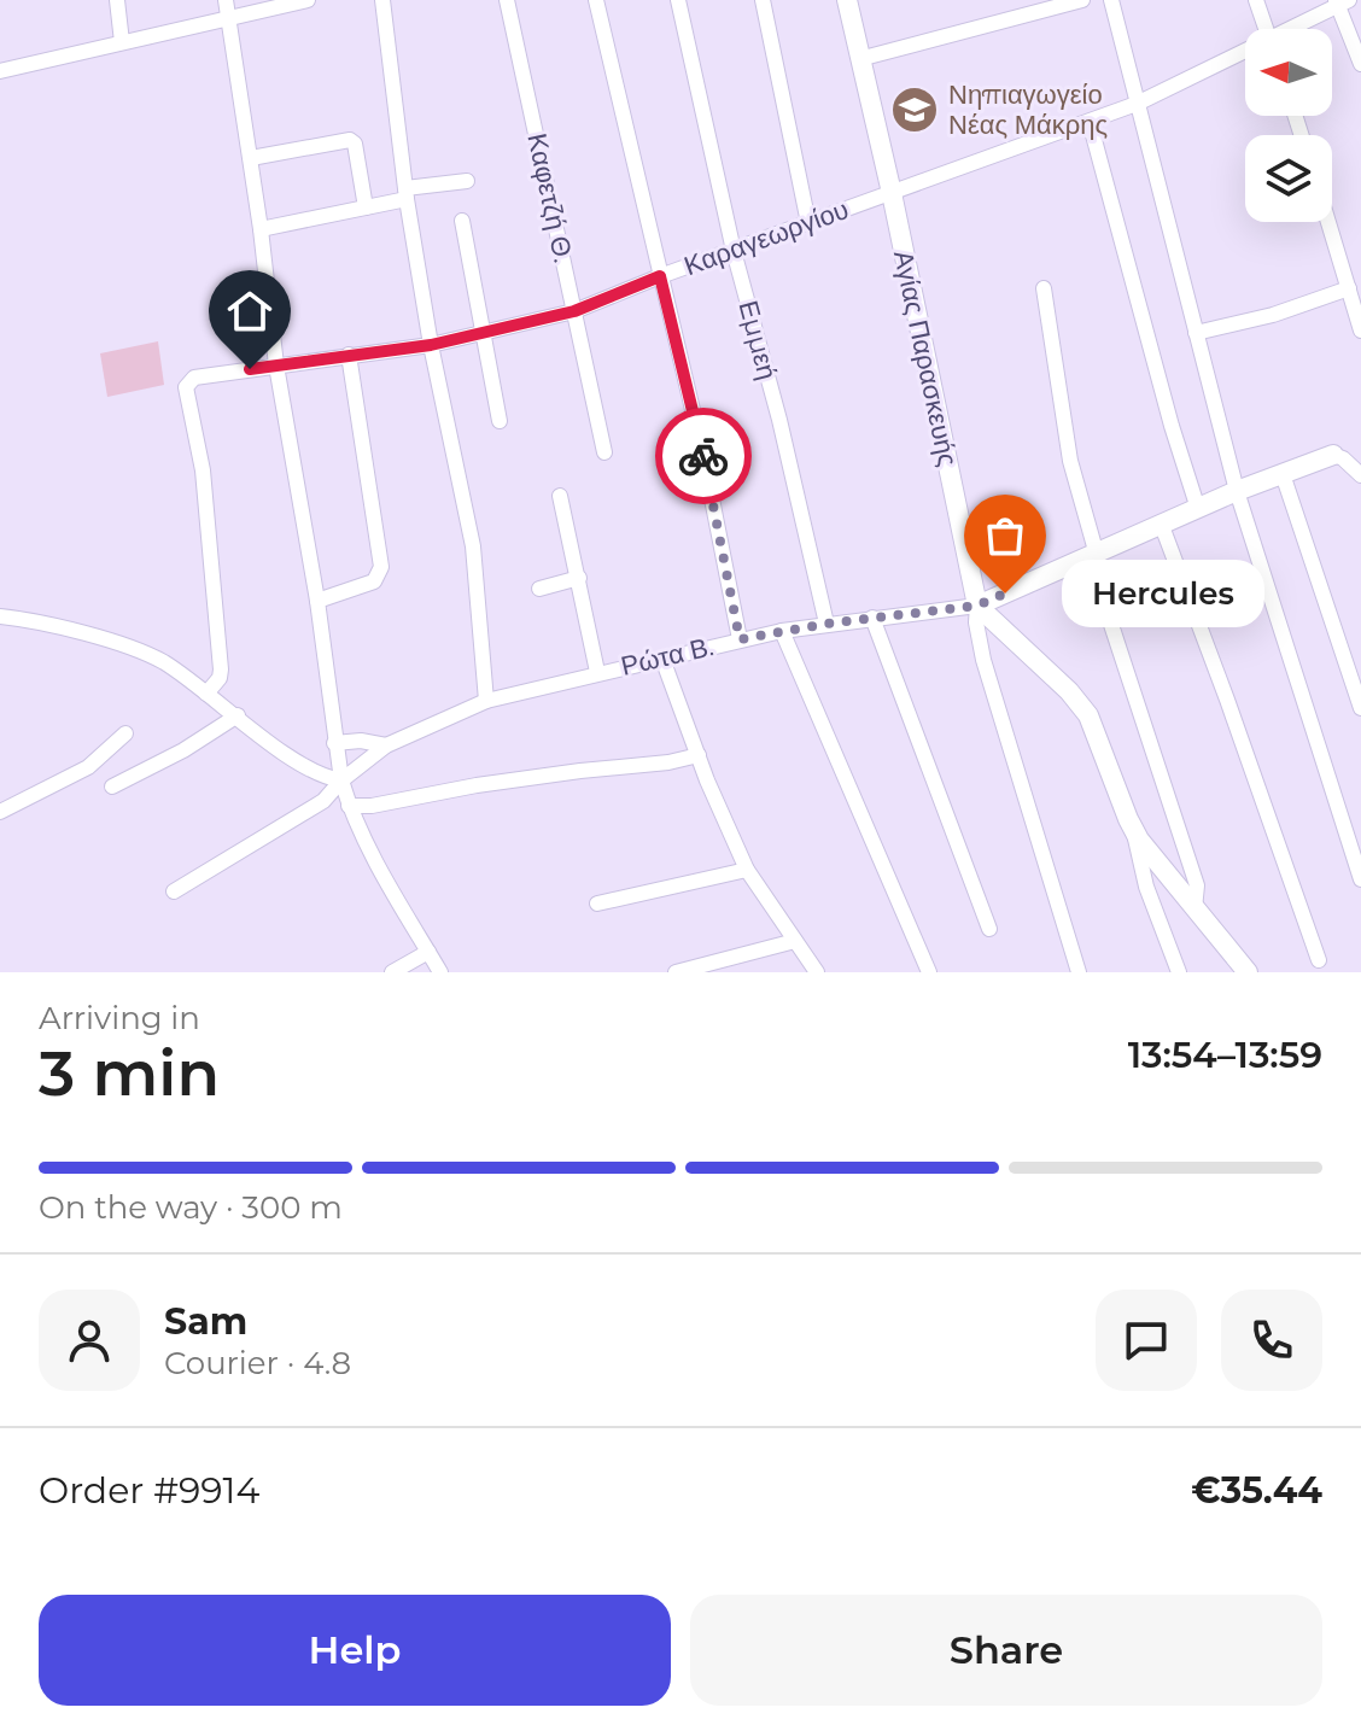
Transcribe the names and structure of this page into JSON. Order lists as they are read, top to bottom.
{
  "streets": {
    "street": [
      "Καφετζή Θ.",
      "Καραγεωργίου",
      "Εμμεή",
      "Αγίας Παρασκευής",
      "Ρώτα Β."
    ]
  },
  "crossings": [
    ["Καφετζή Θ.", "Καραγεωργίου"],
    ["Καραγεωργίου", "Εμμεή"],
    ["Καραγεωργίου", "Αγίας Παρασκευής"],
    ["Εμμεή", "Ρώτα Β."],
    ["Αγίας Παρασκευής", "Ρώτα Β."]
  ],
  "places": {
    "school or university": ["Νηπιαγωγείο Νέας Μάκρης"],
    "other": ["Hercules"]
  },
  "north": "left",
  "page": {
    "bubble": "Hercules",
    "heading": ["3 min", "Arriving in", "13:54–13:59"],
    "panel": [
      "Sam",
      "Courier · 4.8",
      "Order #9914",
      "€35.44"
    ],
    "bar": "On the way · 300 m",
    "buttons": ["Help", "Share"]
  }
}
